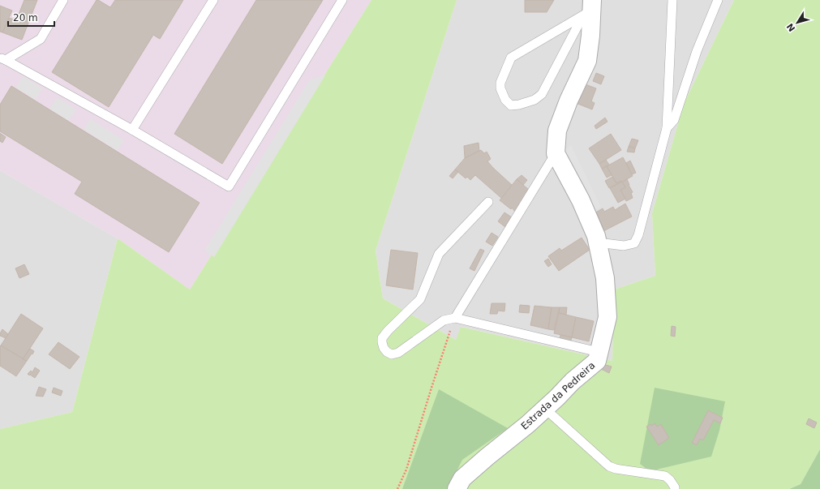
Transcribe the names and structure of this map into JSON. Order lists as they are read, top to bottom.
{
  "streets": {
    "street": ["Estrada da Pedreira"]
  },
  "scale_bar": "20 m",
  "north": "bottom left"
}
